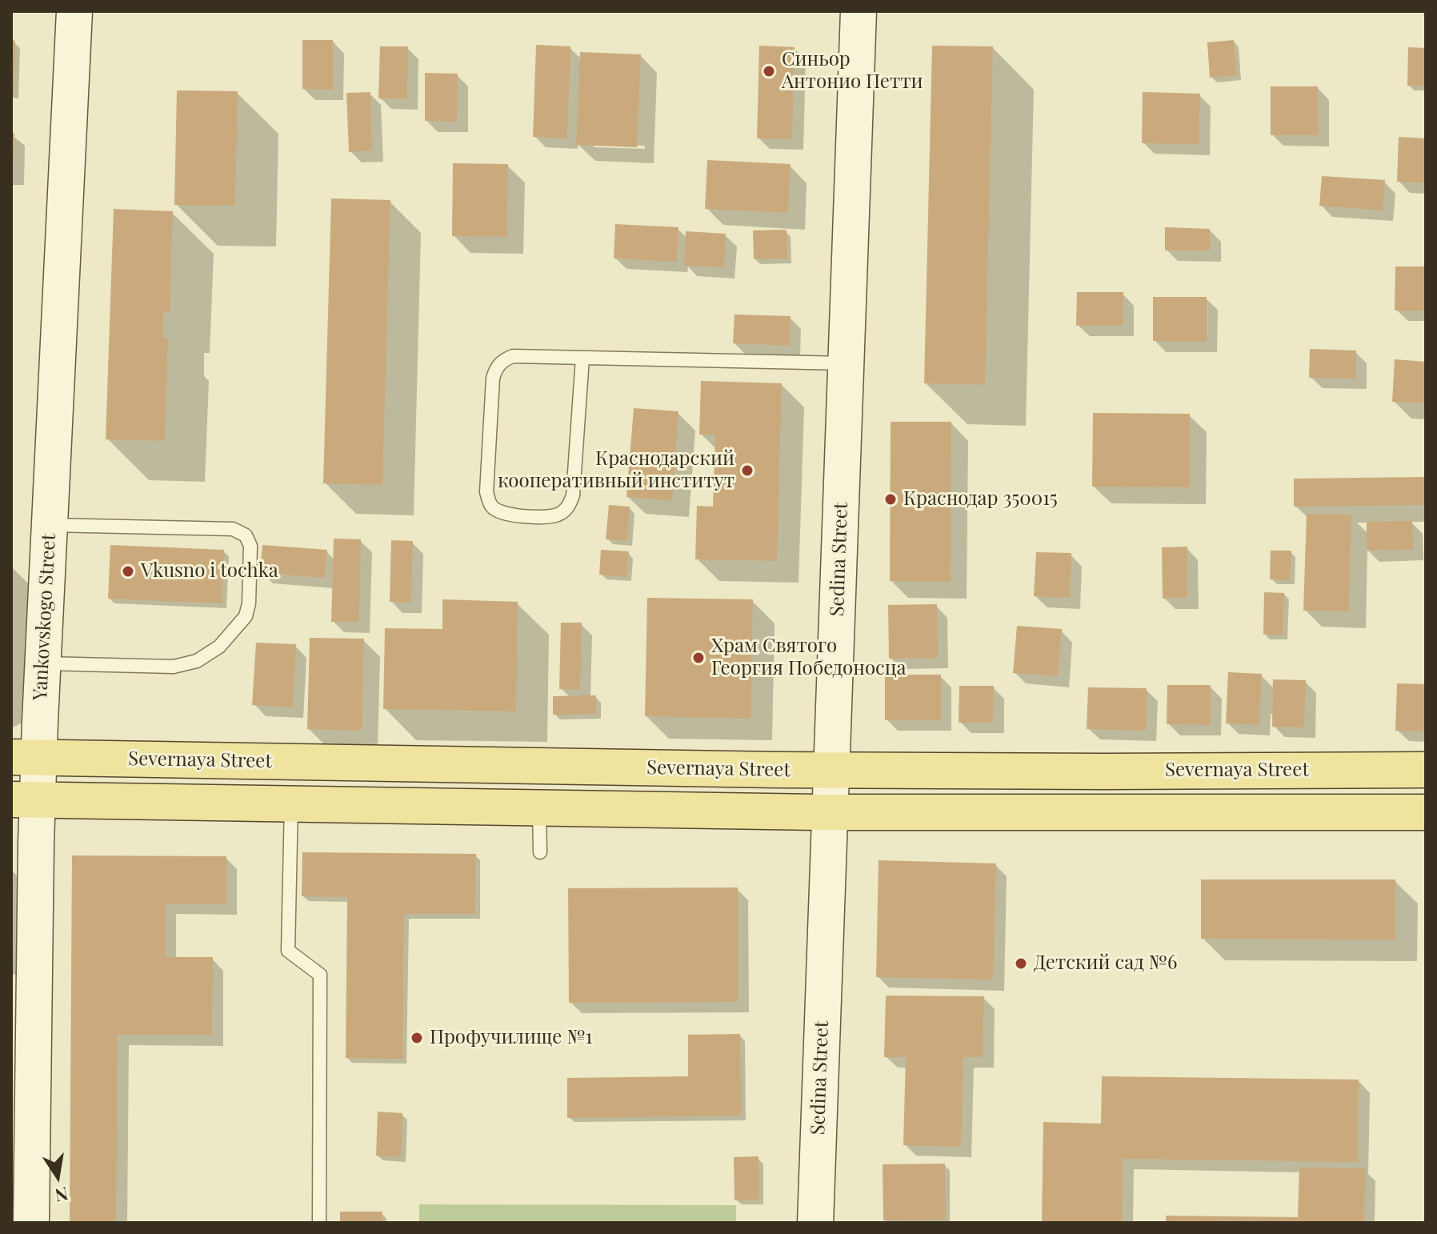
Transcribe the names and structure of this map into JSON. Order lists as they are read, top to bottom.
{
  "streets": {
    "main road": ["Sedina Street", "Yankovskogo Street", "Severnaya Street"]
  },
  "crossings": [
    ["Sedina Street", "Severnaya Street"],
    ["Yankovskogo Street", "Severnaya Street"]
  ],
  "places": [
    "Синьор Антонио Петти",
    "Краснодарский кооперативный институт",
    "Краснодар 350015",
    "Vkusno i tochka",
    "Храм Святого Георгия Победоносца",
    "Детский сад №6",
    "Профучилище №1"
  ],
  "north": "bottom"
}
